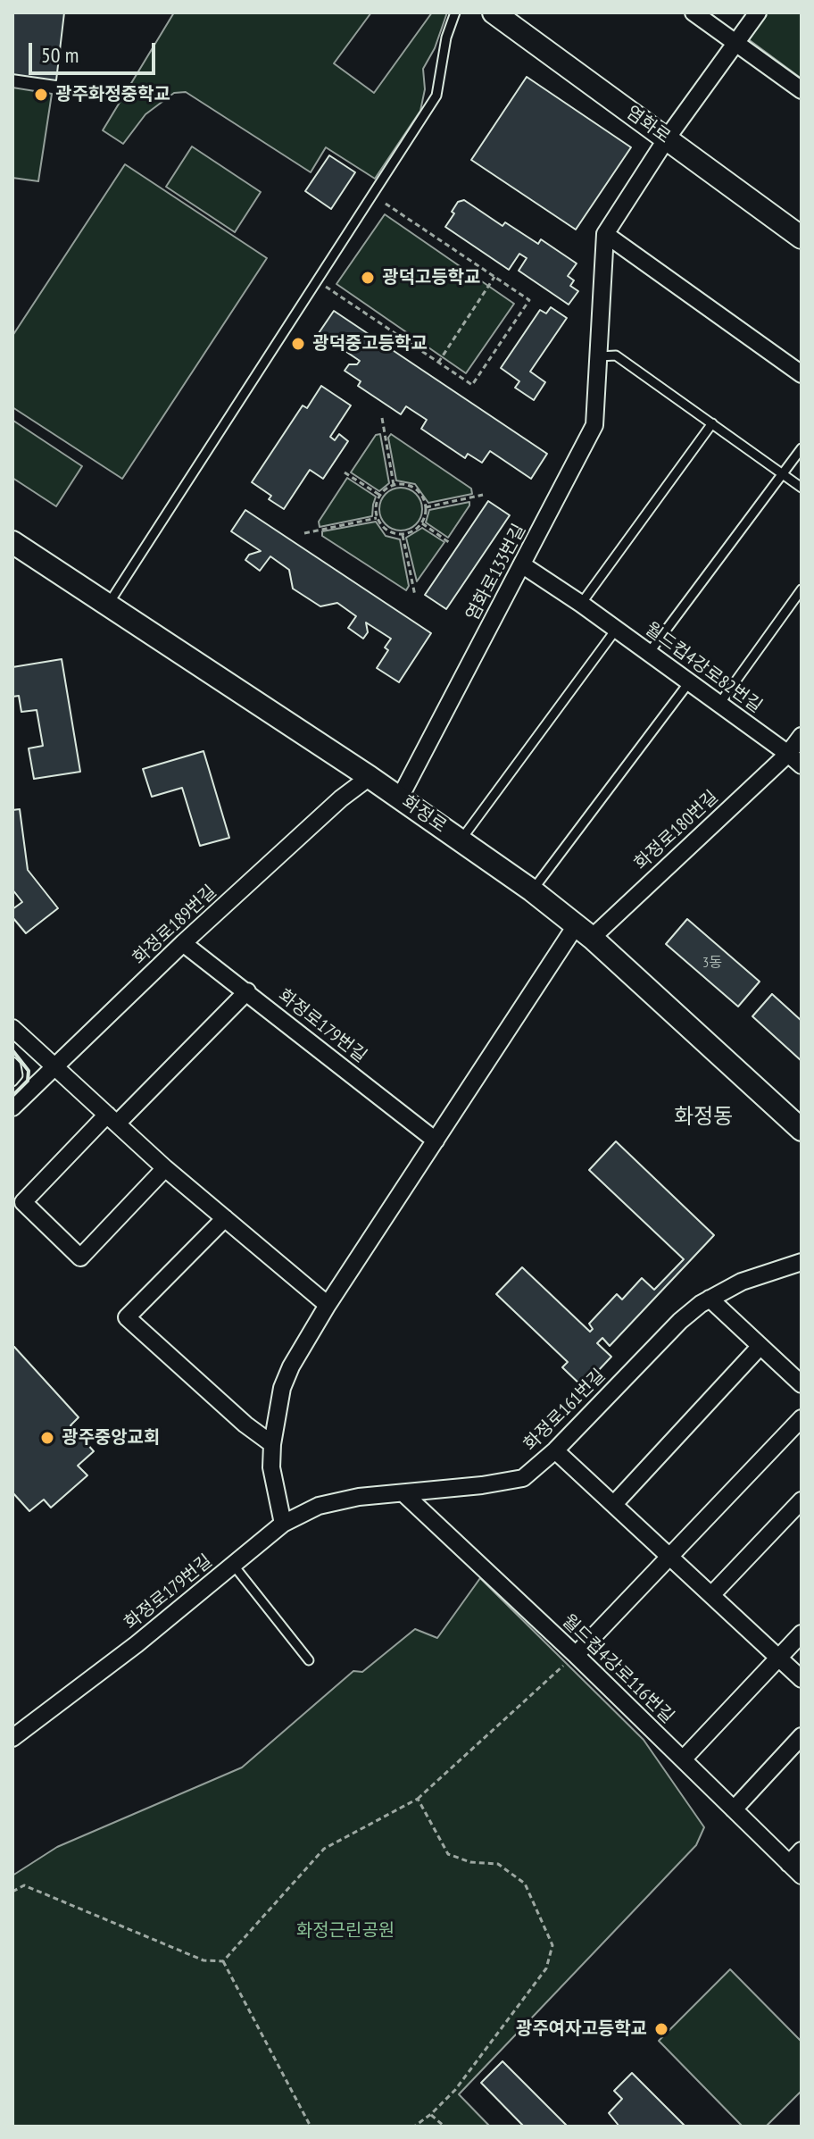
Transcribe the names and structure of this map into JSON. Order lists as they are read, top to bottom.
{
  "streets": {
    "street": [
      "염화로",
      "염화로133번길",
      "월드컵4강로82번길",
      "화정로",
      "화정로180번길",
      "화정로189번길",
      "화정로179번길",
      "화정로161번길",
      "월드컵4강로116번길"
    ]
  },
  "crossings": [
    ["염화로", "염화로133번길"],
    ["염화로133번길", "월드컵4강로82번길"],
    ["염화로133번길", "화정로"],
    ["월드컵4강로82번길", "화정로180번길"],
    ["화정로", "화정로180번길"],
    ["화정로", "화정로189번길"],
    ["화정로189번길", "화정로179번길"],
    ["화정로179번길", "화정로161번길"],
    ["화정로161번길", "월드컵4강로116번길"]
  ],
  "districts": ["화정동"],
  "parks": ["화정근린공원"],
  "places": [
    "광주화정중학교",
    "광덕고등학교",
    "광덕중고등학교",
    "광주중앙교회",
    "광주여자고등학교"
  ],
  "house_numbers": ["3동"],
  "scale_bar": "50 m"
}
